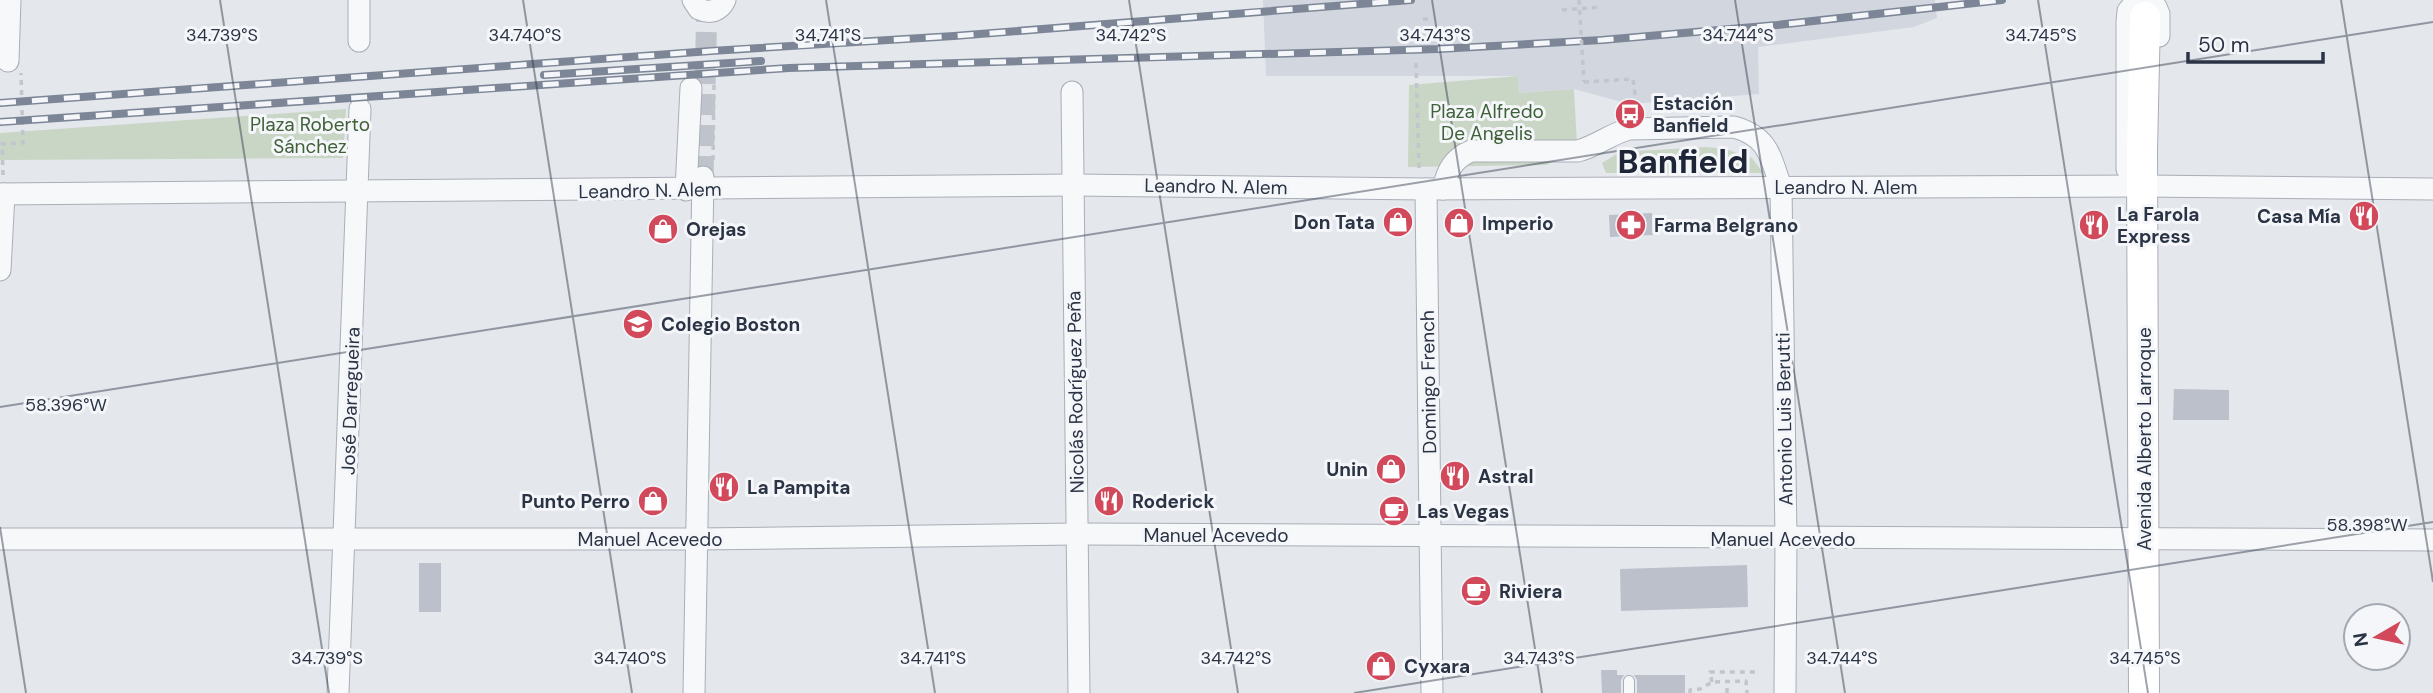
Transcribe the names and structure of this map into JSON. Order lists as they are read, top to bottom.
{
  "streets": {
    "street": [
      "Leandro N. Alem",
      "Domingo French",
      "Nicolás Rodríguez Peña",
      "José Darregueira",
      "Antonio Luis Berutti",
      "Avenida Alberto Larroque",
      "Manuel Acevedo"
    ]
  },
  "crossings": [
    ["Leandro N. Alem", "Domingo French"],
    ["Leandro N. Alem", "Nicolás Rodríguez Peña"],
    ["Leandro N. Alem", "José Darregueira"],
    ["Leandro N. Alem", "Antonio Luis Berutti"],
    ["Leandro N. Alem", "Avenida Alberto Larroque"],
    ["Domingo French", "Manuel Acevedo"],
    ["Nicolás Rodríguez Peña", "Manuel Acevedo"],
    ["José Darregueira", "Manuel Acevedo"],
    ["Antonio Luis Berutti", "Manuel Acevedo"],
    ["Avenida Alberto Larroque", "Manuel Acevedo"]
  ],
  "districts": ["Banfield"],
  "parks": ["Plaza Alfredo De Angelis", "Plaza Roberto Sánchez"],
  "places": {
    "bus stop": ["Estación Banfield"],
    "restaurant": [
      "Casa Mía",
      "La Farola Express",
      "Astral",
      "La Pampita",
      "Roderick"
    ],
    "shop": [
      "Don Tata",
      "Imperio",
      "Orejas",
      "Unin",
      "Punto Perro",
      "Cyxara"
    ],
    "pharmacy": ["Farma Belgrano"],
    "school or university": ["Colegio Boston"],
    "cafe": ["Las Vegas", "Riviera"]
  },
  "scale_bar": "50 m",
  "north": "left",
  "coordinates": [
    "34.739°S",
    "34.740°S",
    "34.741°S",
    "34.742°S",
    "34.743°S",
    "34.744°S",
    "34.745°S",
    "58.396°W",
    "58.398°W"
  ]
}
